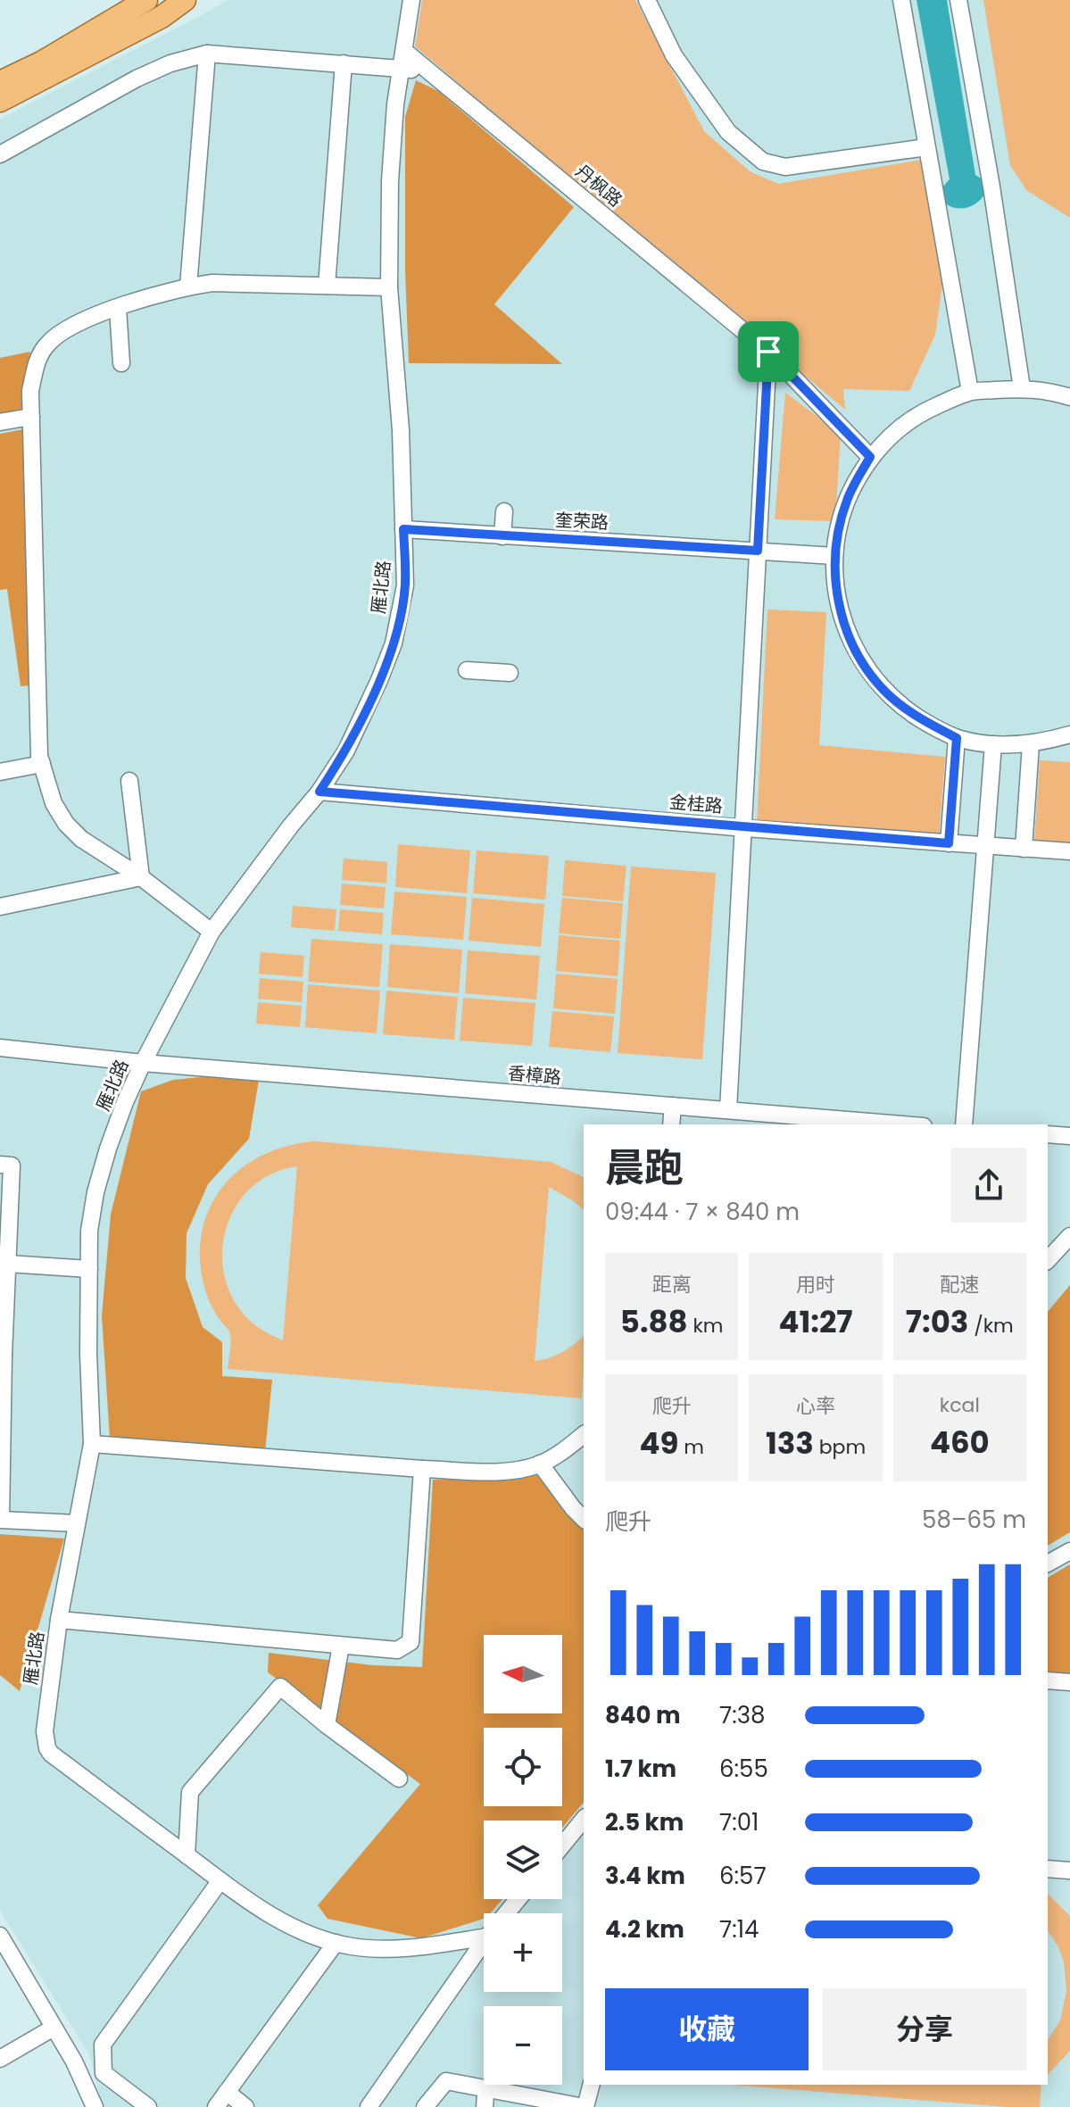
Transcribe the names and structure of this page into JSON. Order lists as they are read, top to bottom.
{
  "streets": {
    "street": [
      "丹枫路",
      "奎荣路",
      "雁北路",
      "金桂路",
      "香樟路"
    ]
  },
  "crossings": [
    ["丹枫路", "雁北路"],
    ["奎荣路", "雁北路"],
    ["雁北路", "金桂路"],
    ["雁北路", "香樟路"]
  ],
  "north": "left",
  "page": {
    "heading": ["晨跑", "09:44 · 7 × 840 m"],
    "stats": [
      ["距离", "5.88 km"],
      ["用时", "41:27"],
      ["配速", "7:03 /km"],
      ["爬升", "49 m"],
      ["心率", "133 bpm"],
      ["kcal", "460"]
    ],
    "chart": ["爬升", "58–65 m"],
    "map_buttons": ["+", "−"],
    "list": [
      {
        "name": "840 m",
        "note": "7:38"
      },
      {
        "name": "1.7 km",
        "note": "6:55"
      },
      {
        "name": "2.5 km",
        "note": "7:01"
      },
      {
        "name": "3.4 km",
        "note": "6:57"
      },
      {
        "name": "4.2 km",
        "note": "7:14"
      }
    ],
    "buttons": ["收藏", "分享"]
  }
}
